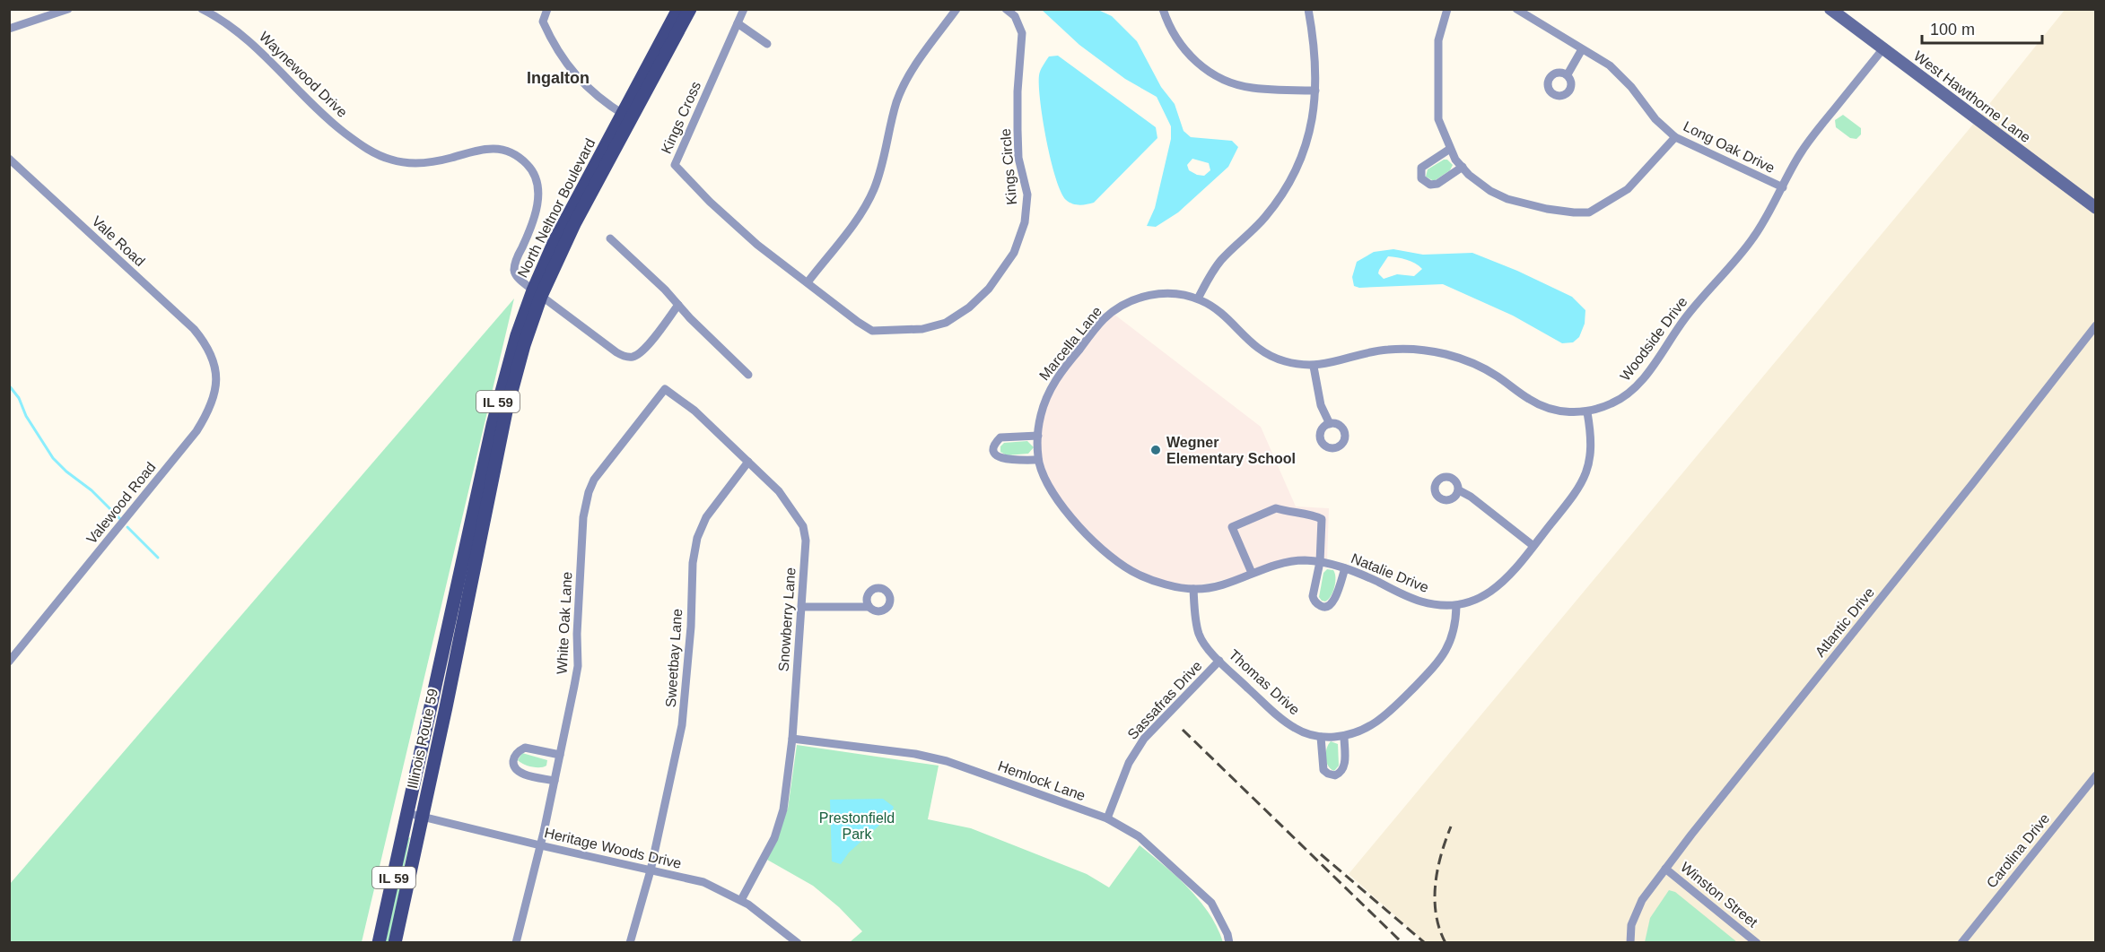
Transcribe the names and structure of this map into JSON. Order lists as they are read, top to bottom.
{
  "streets": {
    "main road": ["North Neltnor Boulevard", "IL 59", "Illinois Route 59"],
    "street": [
      "Waynewood Drive",
      "West Hawthorne Lane",
      "Kings Cross",
      "Long Oak Drive",
      "Kings Circle",
      "Vale Road",
      "Woodside Drive",
      "Marcella Lane",
      "Valewood Road",
      "Natalie Drive",
      "Snowberry Lane",
      "Atlantic Drive",
      "White Oak Lane",
      "Sweetbay Lane",
      "Thomas Drive",
      "Sassafras Drive",
      "Hemlock Lane",
      "Heritage Woods Drive",
      "Carolina Drive",
      "Winston Street"
    ]
  },
  "crossings": [
    ["Waynewood Drive", "North Neltnor Boulevard"],
    ["West Hawthorne Lane", "Woodside Drive"],
    ["Kings Cross", "Kings Circle"],
    ["Long Oak Drive", "Woodside Drive"],
    ["North Neltnor Boulevard", "Illinois Route 59"],
    ["Vale Road", "Valewood Road"],
    ["Woodside Drive", "Marcella Lane"],
    ["Woodside Drive", "Natalie Drive"],
    ["Marcella Lane", "Natalie Drive"],
    ["Marcella Lane", "Thomas Drive"],
    ["Natalie Drive", "Thomas Drive"],
    ["Snowberry Lane", "White Oak Lane"],
    ["Snowberry Lane", "Sweetbay Lane"],
    ["Snowberry Lane", "Hemlock Lane"],
    ["Snowberry Lane", "Heritage Woods Drive"],
    ["Atlantic Drive", "Winston Street"],
    ["White Oak Lane", "Heritage Woods Drive"],
    ["Sweetbay Lane", "Heritage Woods Drive"],
    ["Thomas Drive", "Sassafras Drive"],
    ["Sassafras Drive", "Hemlock Lane"],
    ["Illinois Route 59", "Heritage Woods Drive"]
  ],
  "districts": ["Ingalton"],
  "parks": ["Prestonfield Park"],
  "places": ["Wegner Elementary School"],
  "scale_bar": "100 m"
}
